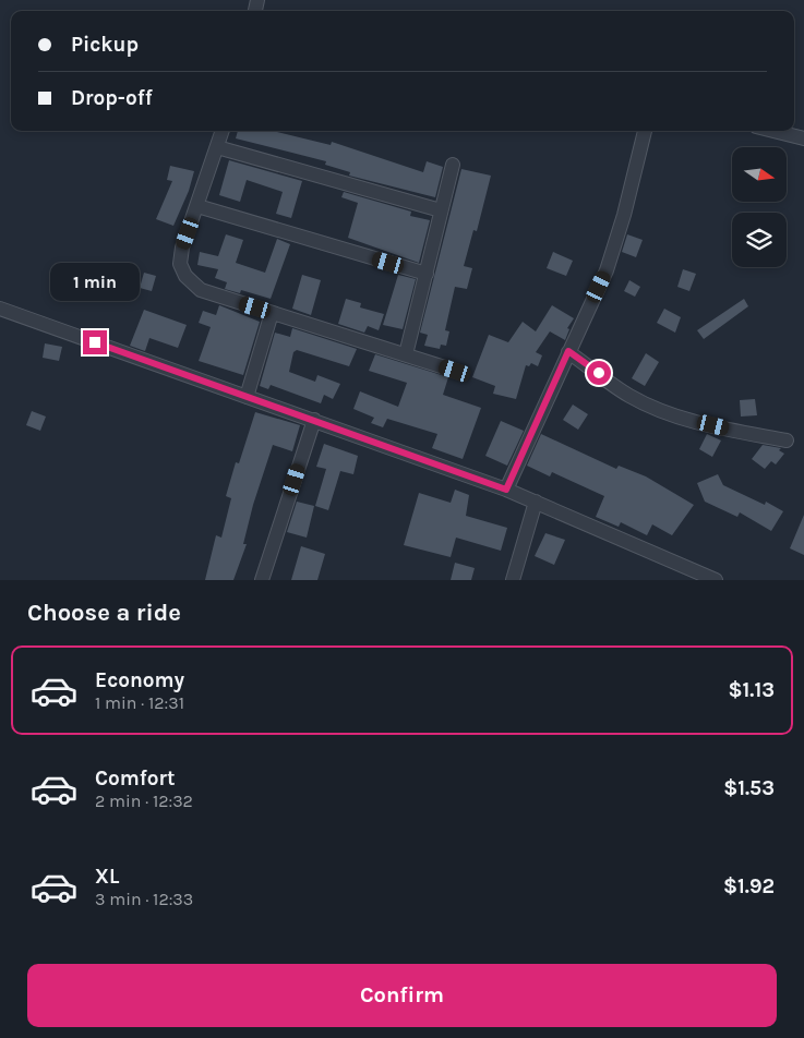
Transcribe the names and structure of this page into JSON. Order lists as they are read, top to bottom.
{
  "north": "right",
  "page": {
    "banner": ["Pickup", "Drop-off"],
    "bubble": "1 min",
    "heading": "Choose a ride",
    "list": [
      {
        "name": "Economy",
        "note": "1 min · 12:31",
        "value": "$1.13"
      },
      {
        "name": "Comfort",
        "note": "2 min · 12:32",
        "value": "$1.53"
      },
      {
        "name": "XL",
        "note": "3 min · 12:33",
        "value": "$1.92"
      }
    ],
    "buttons": "Confirm"
  }
}
